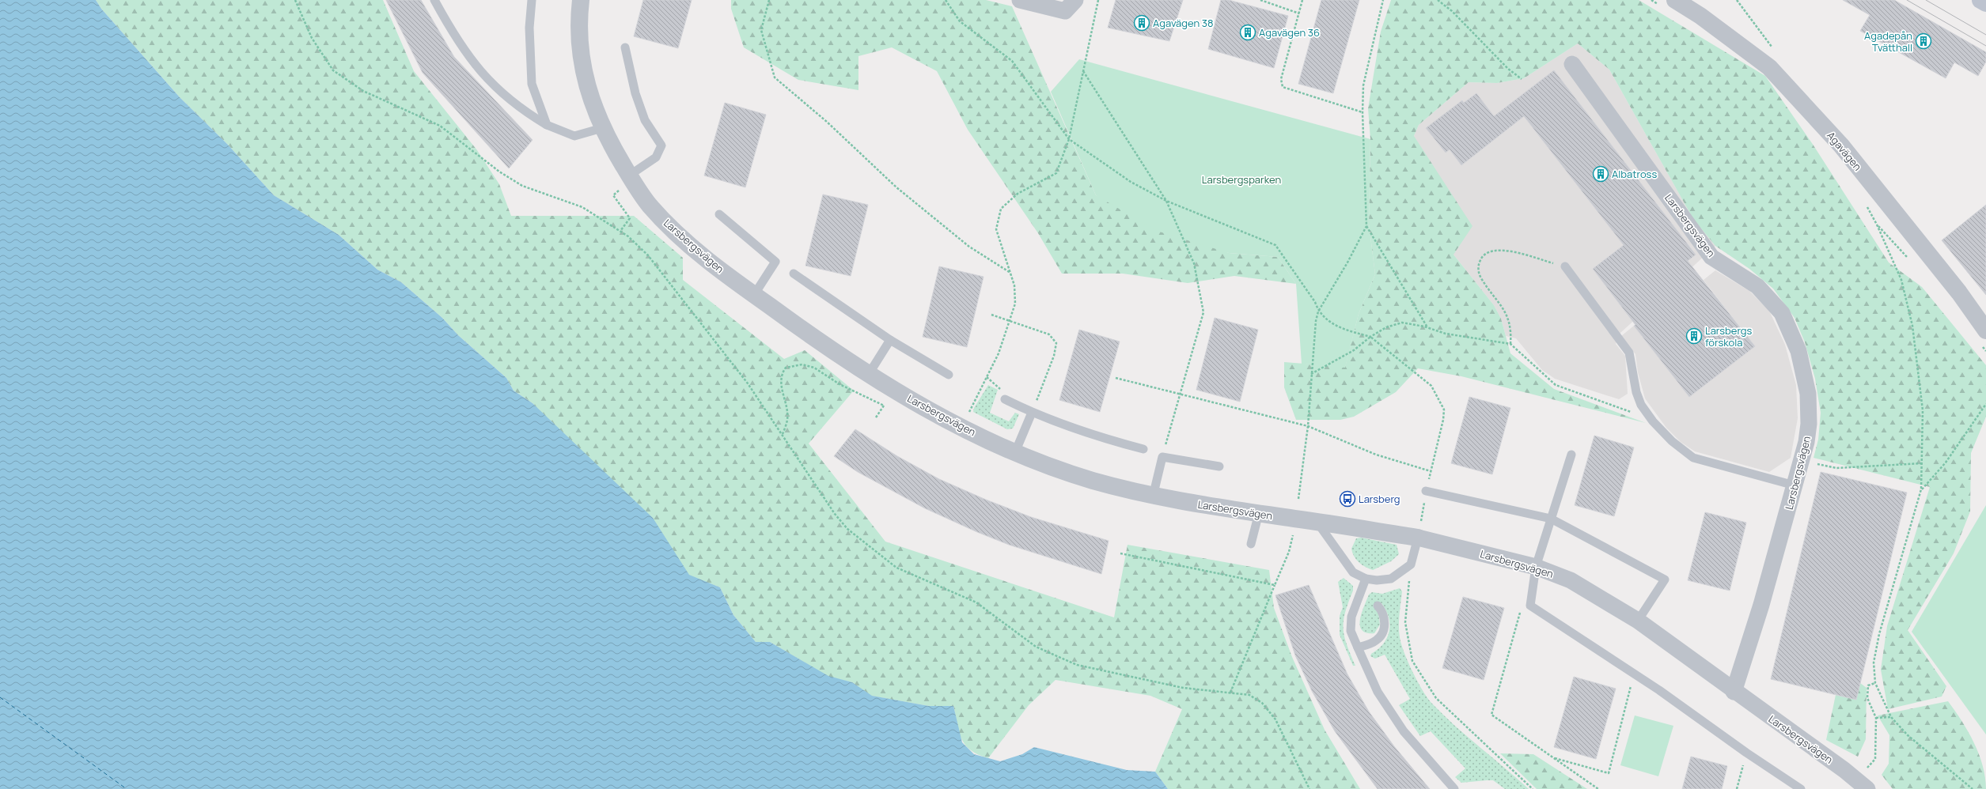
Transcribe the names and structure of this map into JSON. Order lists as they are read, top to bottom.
{
  "streets": {
    "street": ["Agavägen", "Larsbergsvägen"]
  },
  "parks": ["Larsbergsparken"],
  "places": {
    "building": [
      "Agavägen 38",
      "Agavägen 36",
      "Agadepån Tvätthall",
      "Albatross",
      "Larsbergs förskola"
    ],
    "bus stop": ["Larsberg"]
  }
}
